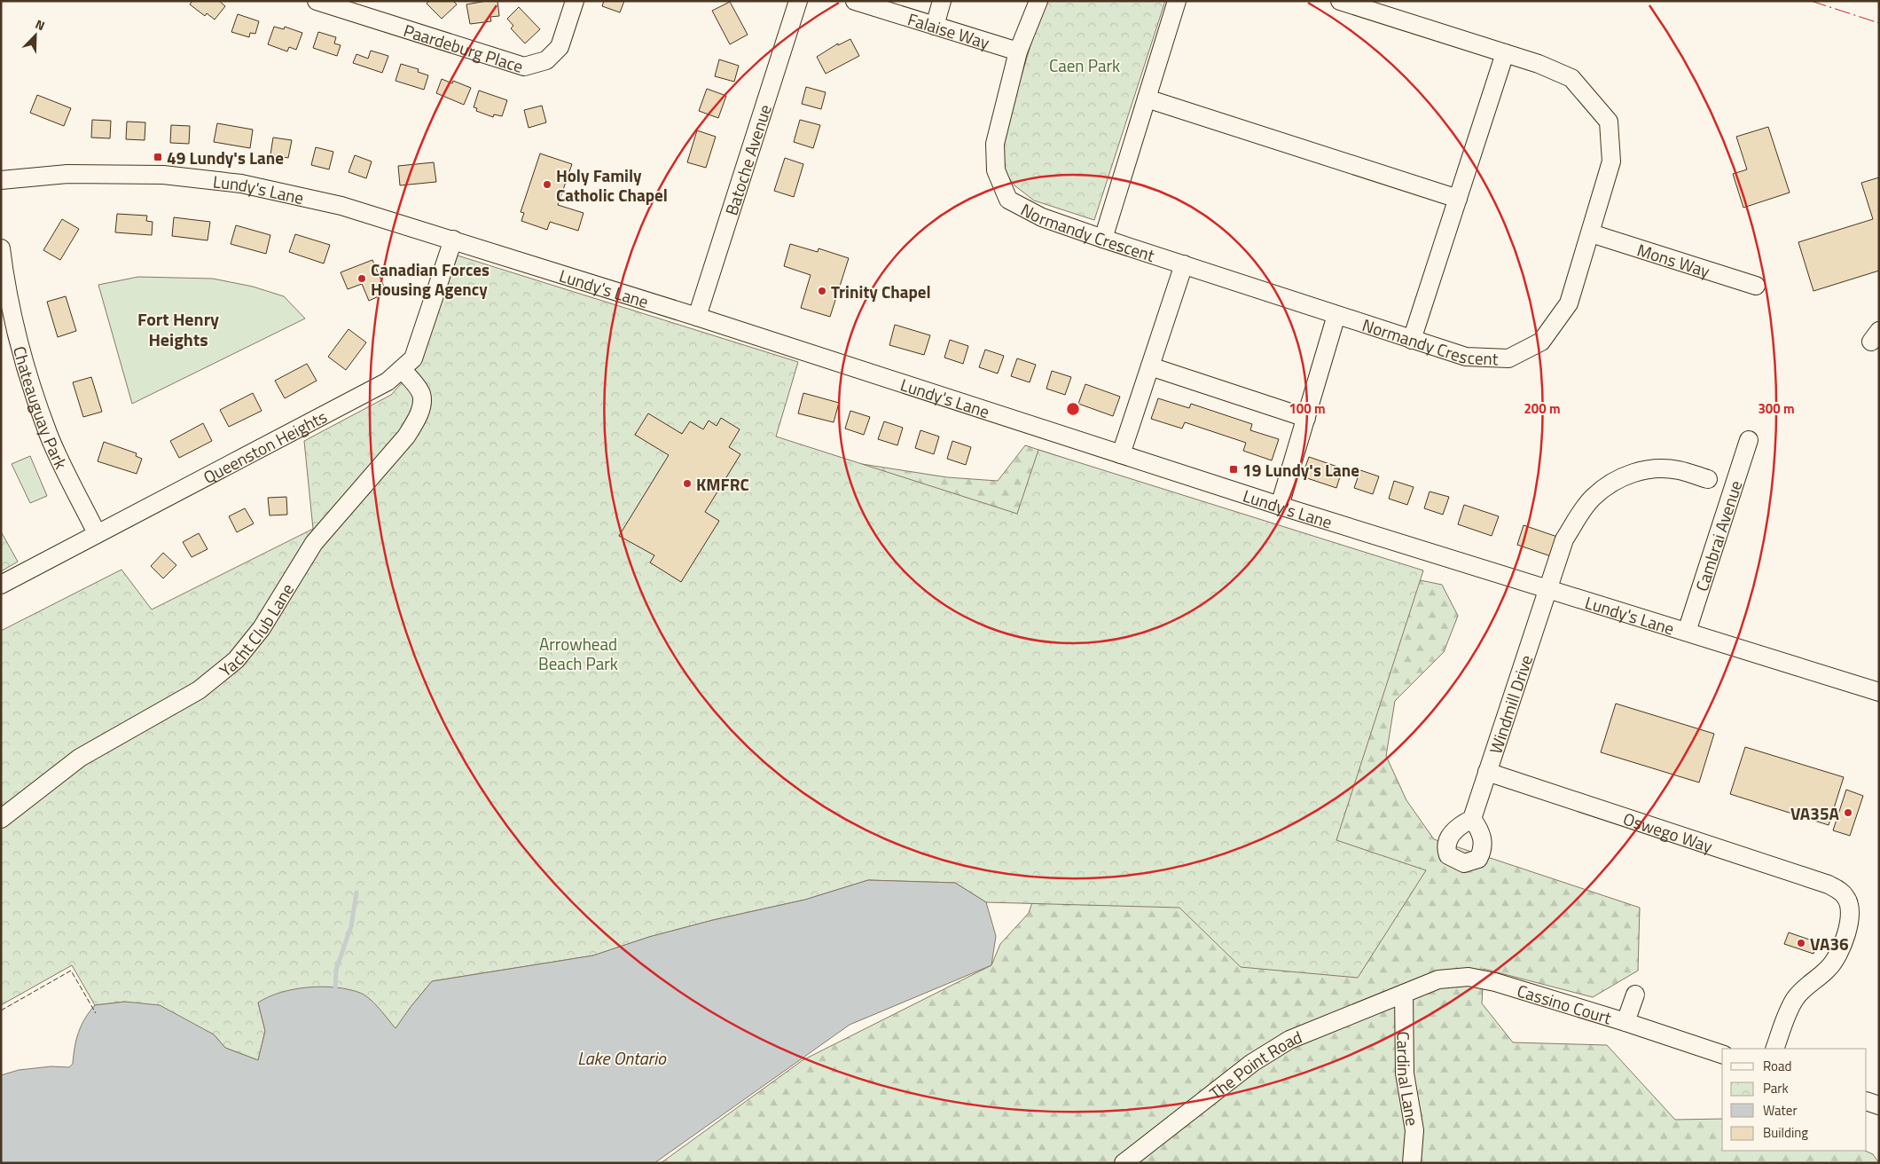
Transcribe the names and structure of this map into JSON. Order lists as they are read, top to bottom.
{
  "streets": {
    "street": [
      "Falaise Way",
      "Paardeburg Place",
      "Batoche Avenue",
      "Lundy's Lane",
      "Normandy Crescent",
      "Mons Way",
      "Chateauguay Park",
      "Queenston Heights",
      "Cambrai Avenue",
      "Yacht Club Lane",
      "Windmill Drive",
      "Oswego Way",
      "Cassino Court",
      "The Point Road",
      "Cardinal Lane"
    ]
  },
  "crossings": [
    ["Falaise Way", "Normandy Crescent"],
    ["Batoche Avenue", "Lundy's Lane"],
    ["Lundy's Lane", "Queenston Heights"],
    ["Lundy's Lane", "Cambrai Avenue"],
    ["Lundy's Lane", "Windmill Drive"],
    ["Normandy Crescent", "Mons Way"],
    ["Chateauguay Park", "Queenston Heights"],
    ["Queenston Heights", "Yacht Club Lane"],
    ["Windmill Drive", "Oswego Way"],
    ["Cassino Court", "The Point Road"],
    ["Cassino Court", "Cardinal Lane"],
    ["The Point Road", "Cardinal Lane"]
  ],
  "districts": ["Fort Henry Heights"],
  "water": ["Lake Ontario"],
  "parks": ["Caen Park", "Arrowhead Beach Park"],
  "places": {
    "transit": ["49 Lundy's Lane", "19 Lundy's Lane"],
    "other": [
      "Holy Family Catholic Chapel",
      "Canadian Forces Housing Agency",
      "Trinity Chapel",
      "KMFRC",
      "VA35A",
      "VA36"
    ]
  },
  "legend": [
    "Road",
    "Park",
    "Water",
    "Building"
  ],
  "north": "top right",
  "rings": ["100 m", "200 m", "300 m"]
}
